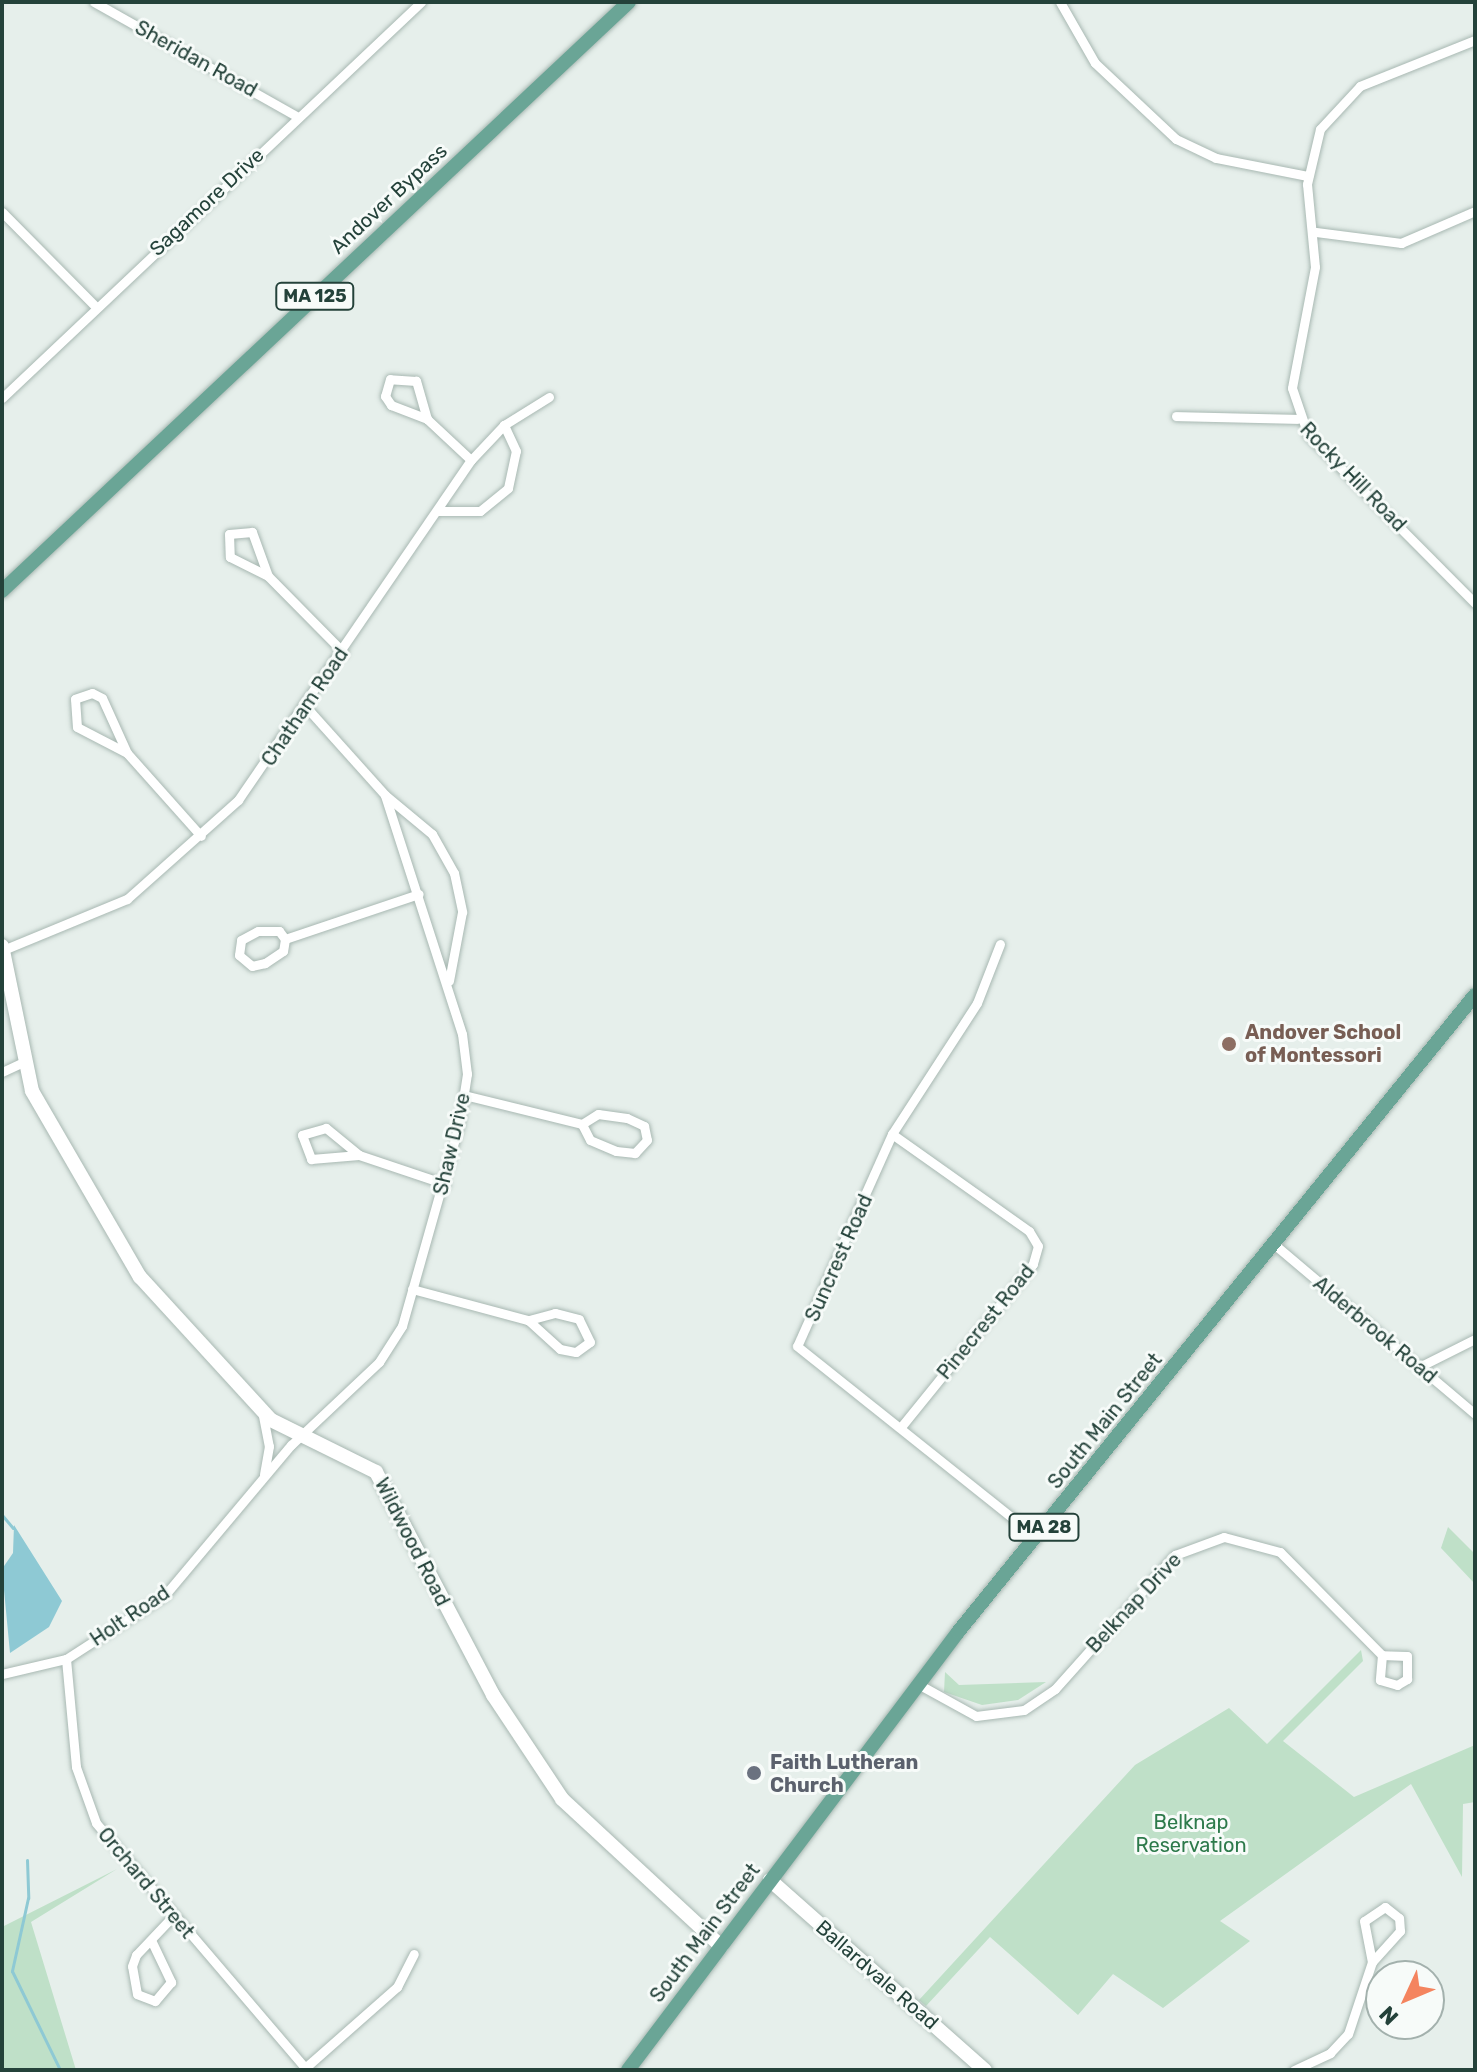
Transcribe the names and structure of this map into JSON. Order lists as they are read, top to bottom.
{
  "streets": {
    "main road": [
      "Andover Bypass",
      "MA 125",
      "South Main Street",
      "MA 28"
    ],
    "street": [
      "Sheridan Road",
      "Sagamore Drive",
      "Rocky Hill Road",
      "Chatham Road",
      "Shaw Drive",
      "Suncrest Road",
      "Pinecrest Road",
      "Alderbrook Road",
      "Wildwood Road",
      "Belknap Drive",
      "Holt Road",
      "Orchard Street",
      "Ballardvale Road"
    ]
  },
  "crossings": [
    ["Sheridan Road", "Sagamore Drive"],
    ["Chatham Road", "Shaw Drive"],
    ["Chatham Road", "Wildwood Road"],
    ["Shaw Drive", "Wildwood Road"],
    ["Shaw Drive", "Holt Road"],
    ["Suncrest Road", "Pinecrest Road"],
    ["Suncrest Road", "South Main Street"],
    ["Alderbrook Road", "South Main Street"],
    ["South Main Street", "Wildwood Road"],
    ["South Main Street", "Belknap Drive"],
    ["South Main Street", "Ballardvale Road"],
    ["Wildwood Road", "Holt Road"],
    ["Holt Road", "Orchard Street"]
  ],
  "parks": ["Belknap Reservation"],
  "places": ["Andover School of Montessori", "Faith Lutheran Church"],
  "north": "bottom left"
}
